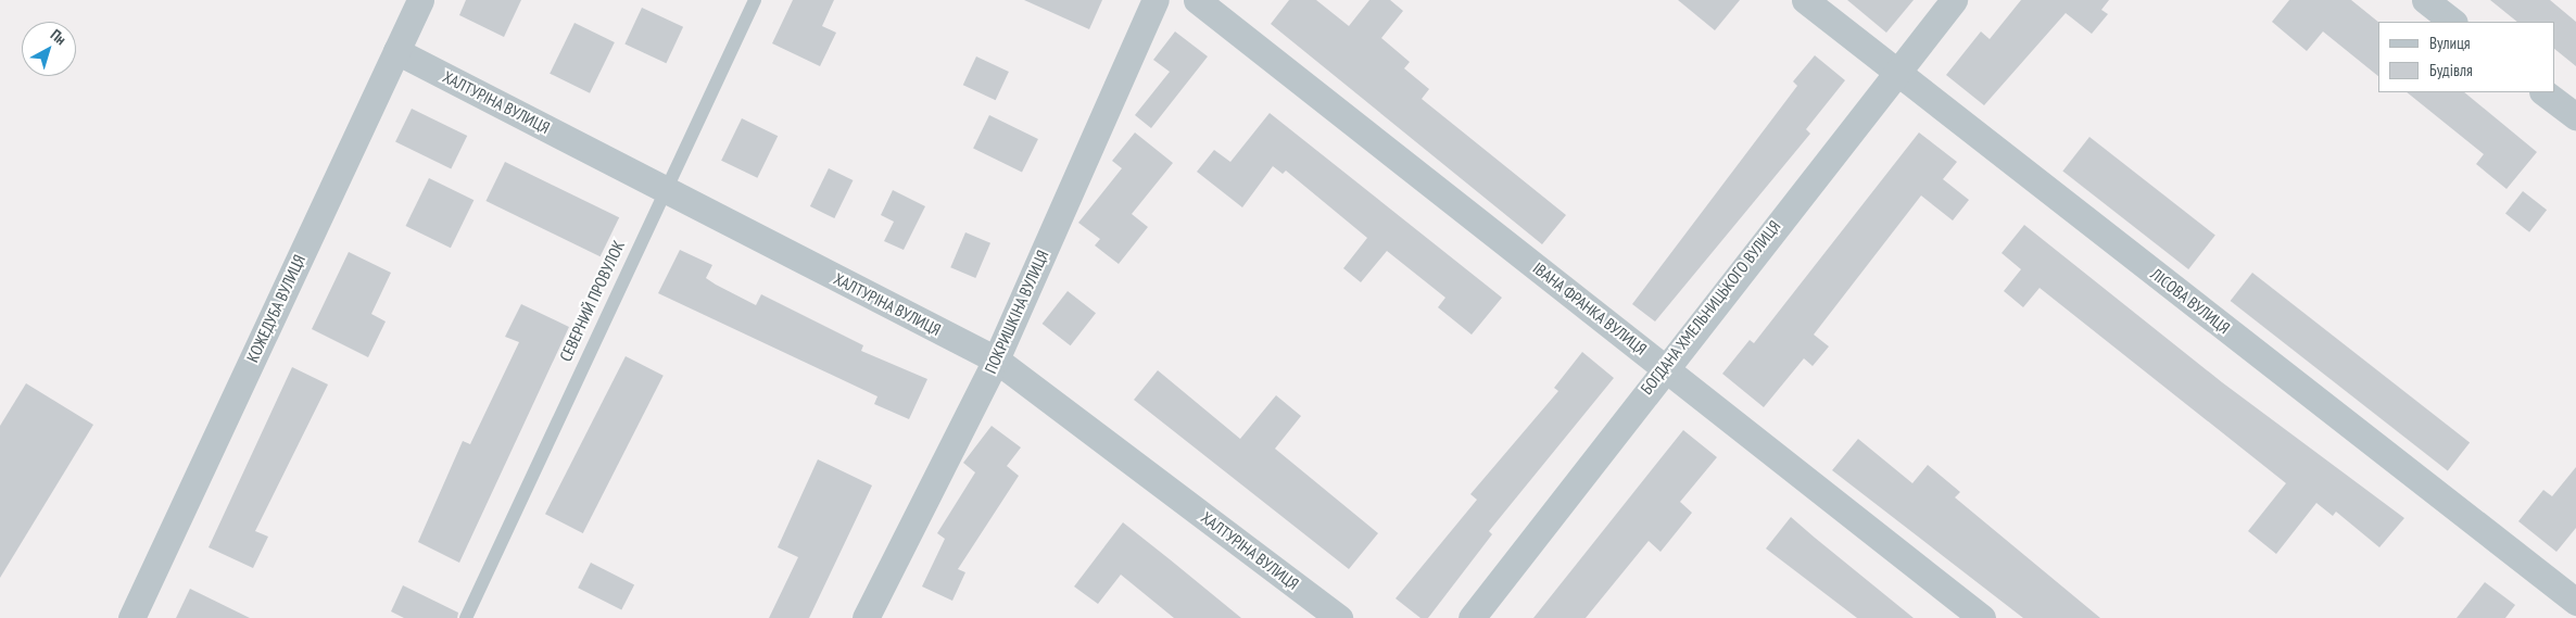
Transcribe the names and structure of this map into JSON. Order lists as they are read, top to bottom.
{
  "streets": {
    "street": [
      "ХАЛТУРІНА ВУЛИЦЯ",
      "ЛІСОВА ВУЛИЦЯ",
      "БОГДАНА ХМЕЛЬНИЦЬКОГО ВУЛИЦЯ",
      "КОЖЕДУБА ВУЛИЦЯ",
      "ІВАНА ФРАНКА ВУЛИЦЯ",
      "ПОКРИШКІНА ВУЛИЦЯ"
    ],
    "lane": ["СЕВЕРНИЙ ПРОВУЛОК"]
  },
  "crossings": [
    ["ХАЛТУРІНА ВУЛИЦЯ", "СЕВЕРНИЙ ПРОВУЛОК"],
    ["ХАЛТУРІНА ВУЛИЦЯ", "КОЖЕДУБА ВУЛИЦЯ"],
    ["ХАЛТУРІНА ВУЛИЦЯ", "ПОКРИШКІНА ВУЛИЦЯ"],
    ["ЛІСОВА ВУЛИЦЯ", "БОГДАНА ХМЕЛЬНИЦЬКОГО ВУЛИЦЯ"],
    ["БОГДАНА ХМЕЛЬНИЦЬКОГО ВУЛИЦЯ", "ІВАНА ФРАНКА ВУЛИЦЯ"]
  ],
  "legend": ["Вулиця", "Будівля"],
  "north": "top right"
}
